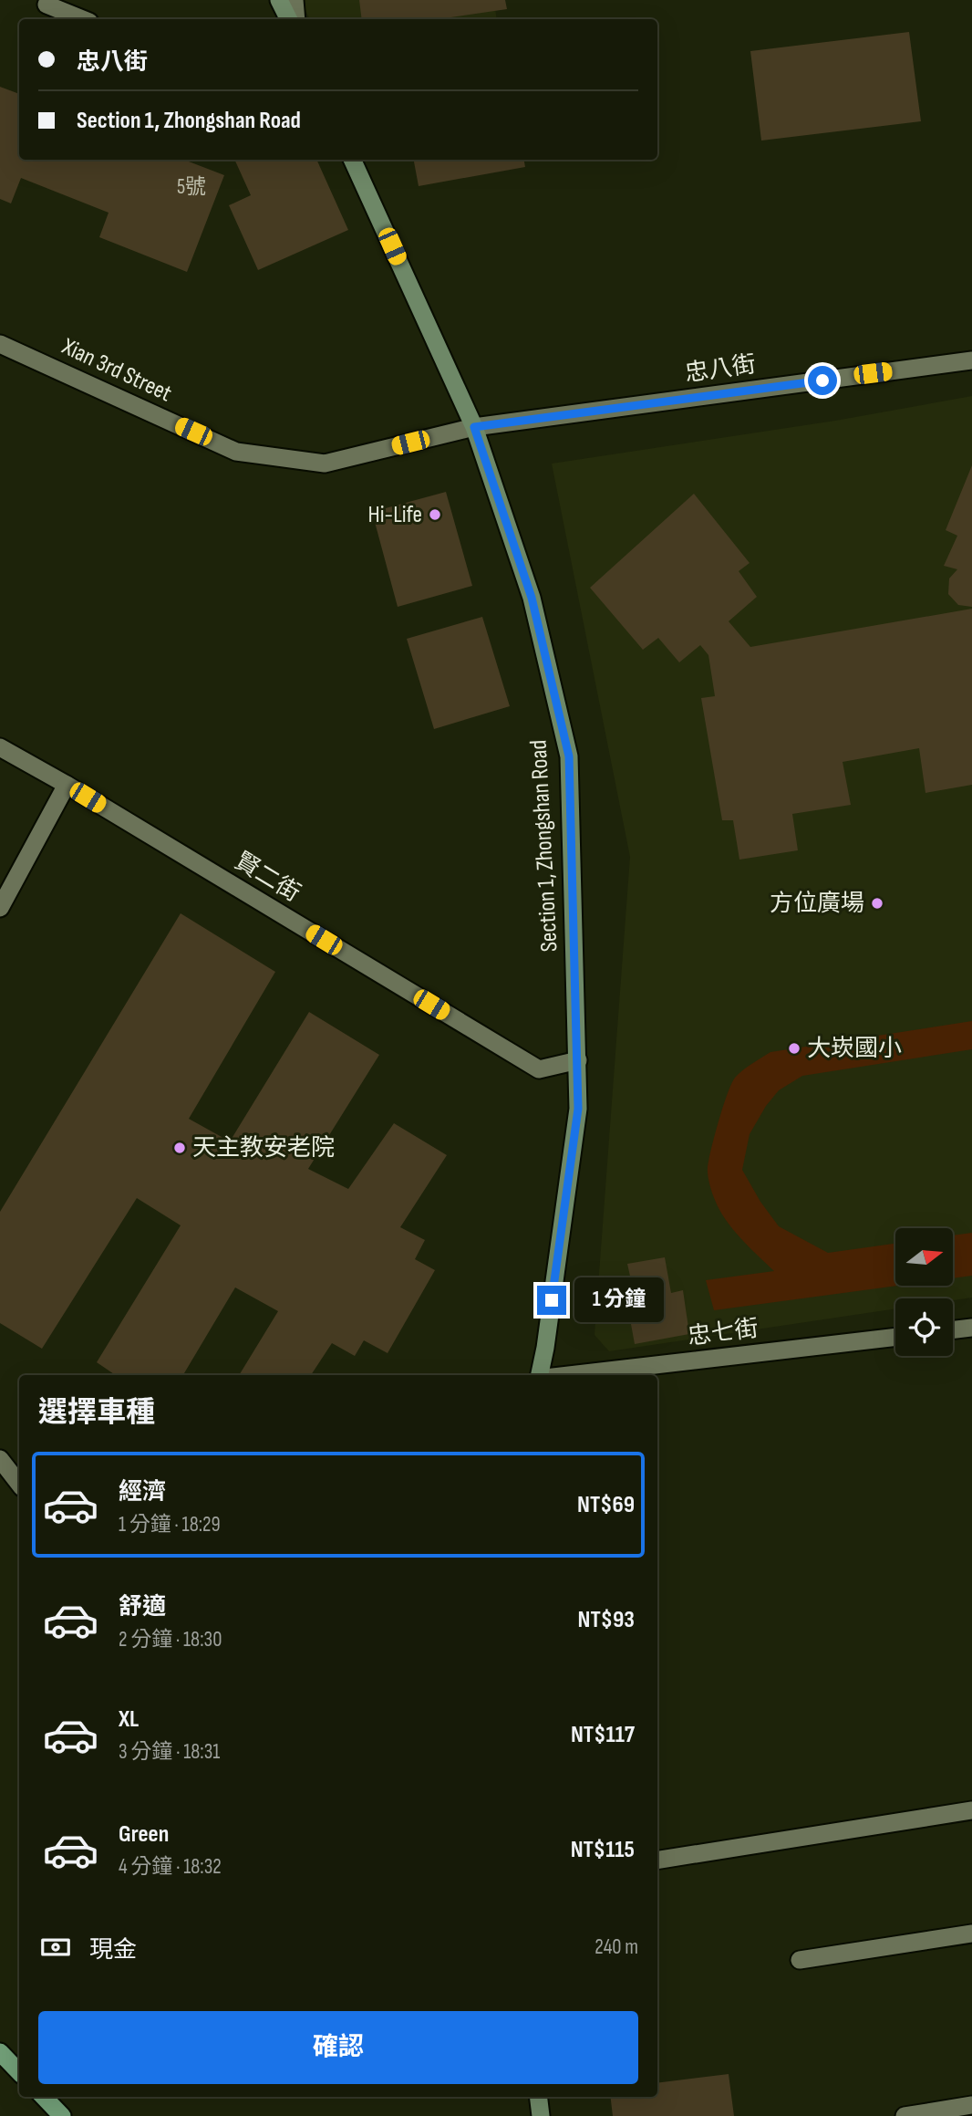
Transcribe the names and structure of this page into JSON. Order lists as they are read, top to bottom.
{
  "streets": {
    "main road": ["Section 1, Zhongshan Road"],
    "street": [
      "忠八街",
      "Xian 3rd Street",
      "賢二街",
      "忠七街"
    ]
  },
  "crossings": [
    ["忠八街", "Xian 3rd Street"],
    ["忠八街", "Section 1, Zhongshan Road"],
    ["Xian 3rd Street", "Section 1, Zhongshan Road"],
    ["Section 1, Zhongshan Road", "賢二街"]
  ],
  "places": [
    "Hi-Life",
    "方位廣場",
    "大崁國小",
    "天主教安老院"
  ],
  "house_numbers": ["5號"],
  "north": "right",
  "page": {
    "banner": ["忠八街", "Section 1, Zhongshan Road"],
    "bubble": "1 分鐘",
    "heading": "選擇車種",
    "list": [
      {
        "name": "經濟",
        "note": "1 分鐘 · 18:29",
        "value": "NT$69"
      },
      {
        "name": "舒適",
        "note": "2 分鐘 · 18:30",
        "value": "NT$93"
      },
      {
        "name": "XL",
        "note": "3 分鐘 · 18:31",
        "value": "NT$117"
      },
      {
        "name": "Green",
        "note": "4 分鐘 · 18:32",
        "value": "NT$115"
      }
    ],
    "pay": ["現金", "240 m"],
    "buttons": "確認"
  }
}
